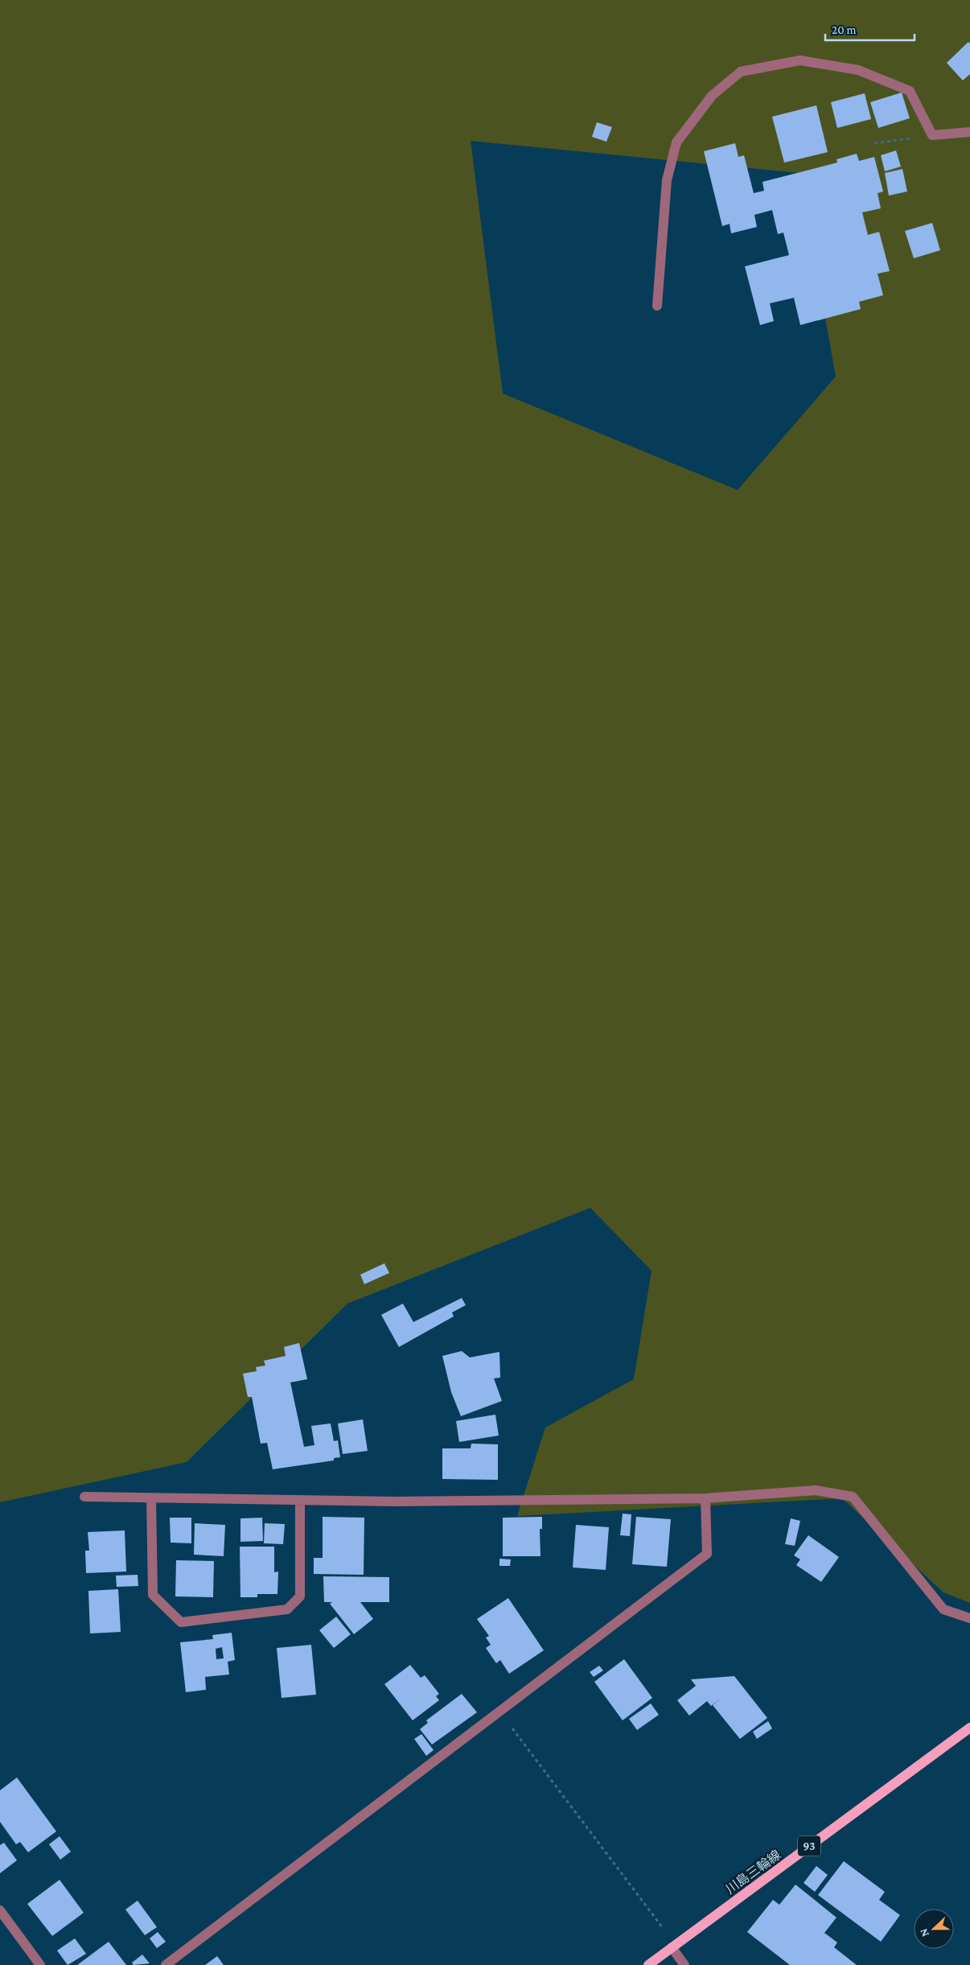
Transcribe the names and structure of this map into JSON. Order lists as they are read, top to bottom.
{
  "streets": {
    "main road": ["93", "川島三輪線"]
  },
  "scale_bar": "20 m",
  "north": "left"
}
